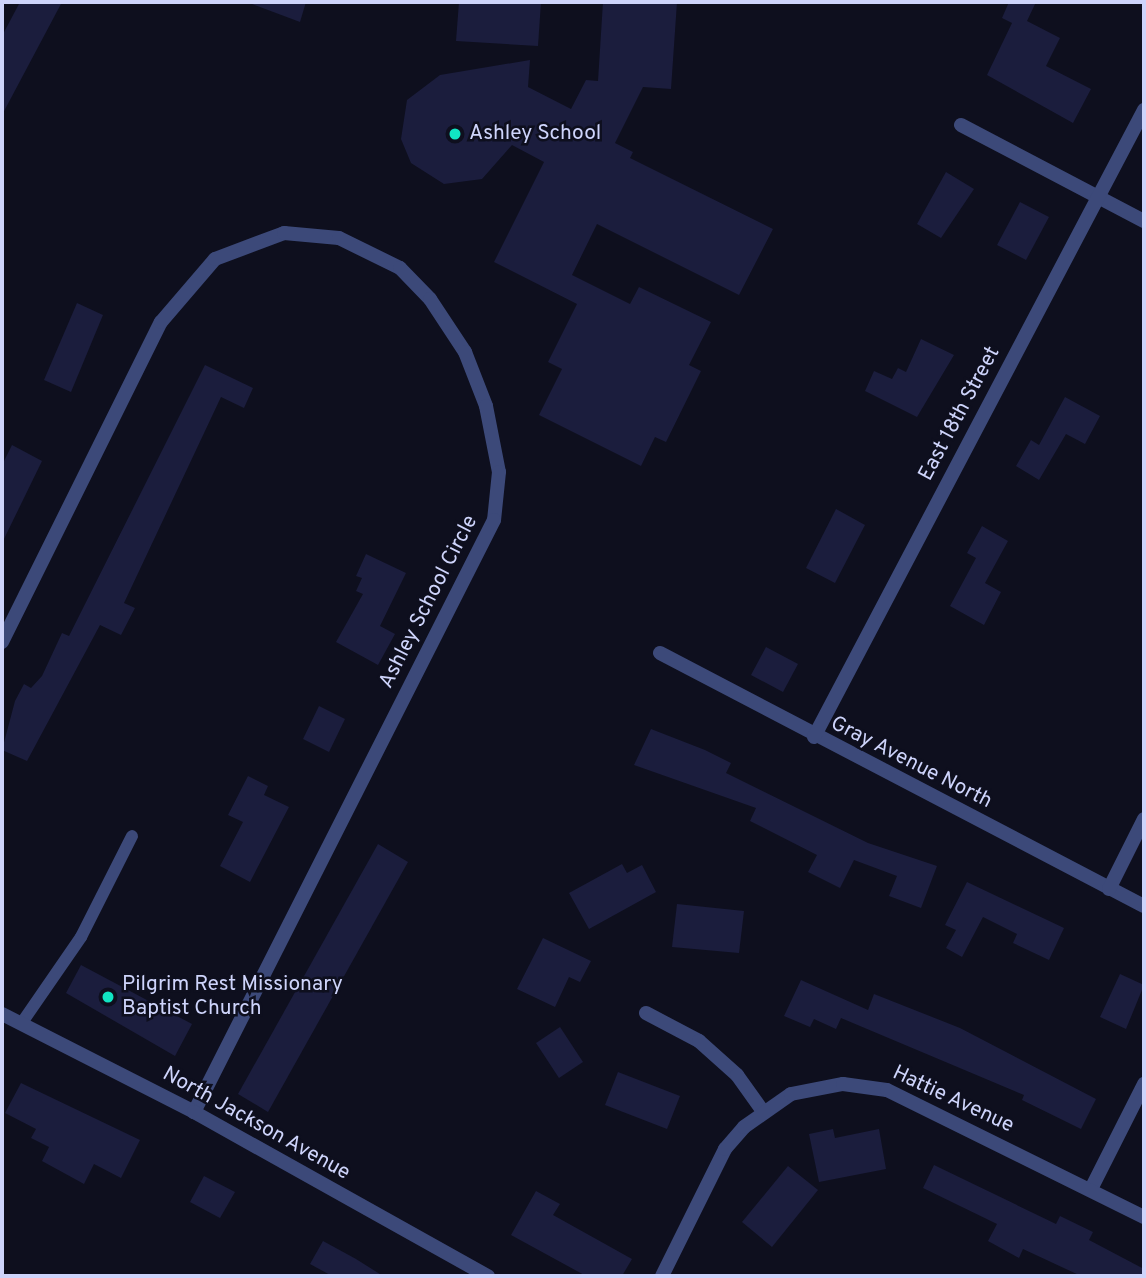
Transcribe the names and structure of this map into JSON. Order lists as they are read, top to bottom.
{
  "streets": {
    "street": [
      "East 18th Street",
      "Ashley School Circle",
      "Gray Avenue North",
      "Hattie Avenue",
      "North Jackson Avenue"
    ]
  },
  "crossings": [
    ["East 18th Street", "Gray Avenue North"],
    ["Ashley School Circle", "North Jackson Avenue"]
  ],
  "places": ["Ashley School", "Pilgrim Rest Missionary Baptist Church"]
}
